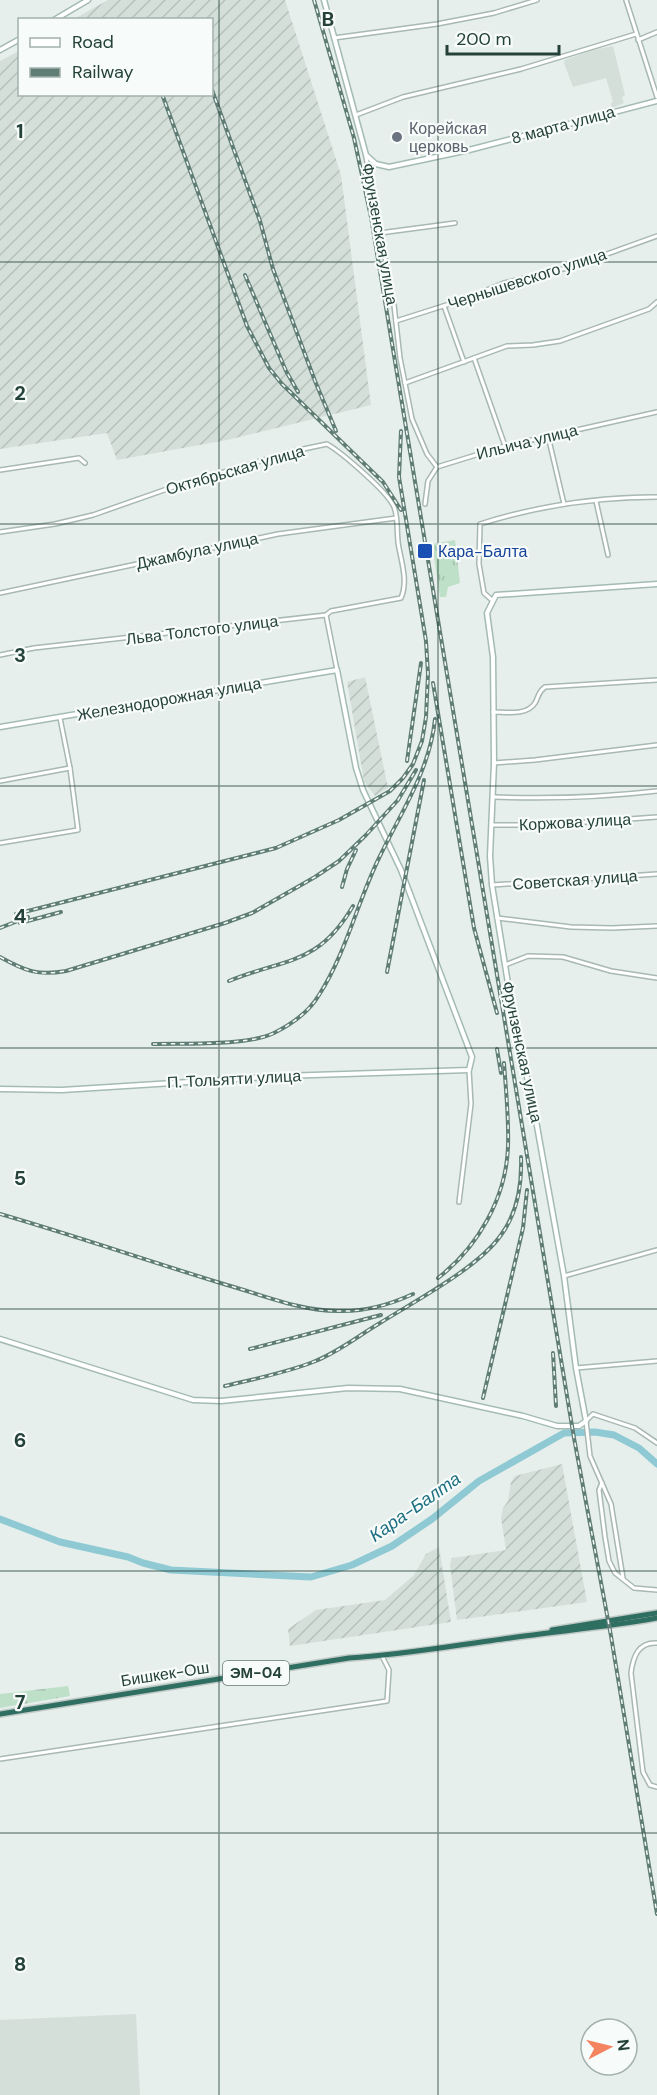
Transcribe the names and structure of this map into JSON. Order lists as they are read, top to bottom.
{
  "streets": {
    "highway": ["ЭМ-04", "Бишкек-Ош"],
    "street": [
      "8 марта улица",
      "Фрунзенская улица",
      "Чернышевского улица",
      "Ильича улица",
      "Октябрьская улица",
      "Джамбула улица",
      "Льва Толстого улица",
      "Железнодорожная улица",
      "Коржова улица",
      "Советская улица",
      "П. Тольятти улица"
    ]
  },
  "crossings": [
    ["8 марта улица", "Фрунзенская улица"],
    ["Фрунзенская улица", "Чернышевского улица"],
    ["Фрунзенская улица", "Ильича улица"],
    ["Фрунзенская улица", "Коржова улица"],
    ["Фрунзенская улица", "Советская улица"],
    ["Октябрьская улица", "Джамбула улица"],
    ["Октябрьская улица", "Льва Толстого улица"]
  ],
  "water": ["Кара-Балта"],
  "places": {
    "other": ["Корейская церковь"],
    "transit": ["Кара-Балта"]
  },
  "legend": ["Road", "Railway"],
  "scale_bar": "200 m",
  "north": "right",
  "grid": {
    "columns": ["B"],
    "rows": [
      "1",
      "2",
      "3",
      "4",
      "5",
      "6",
      "7",
      "8"
    ]
  }
}
